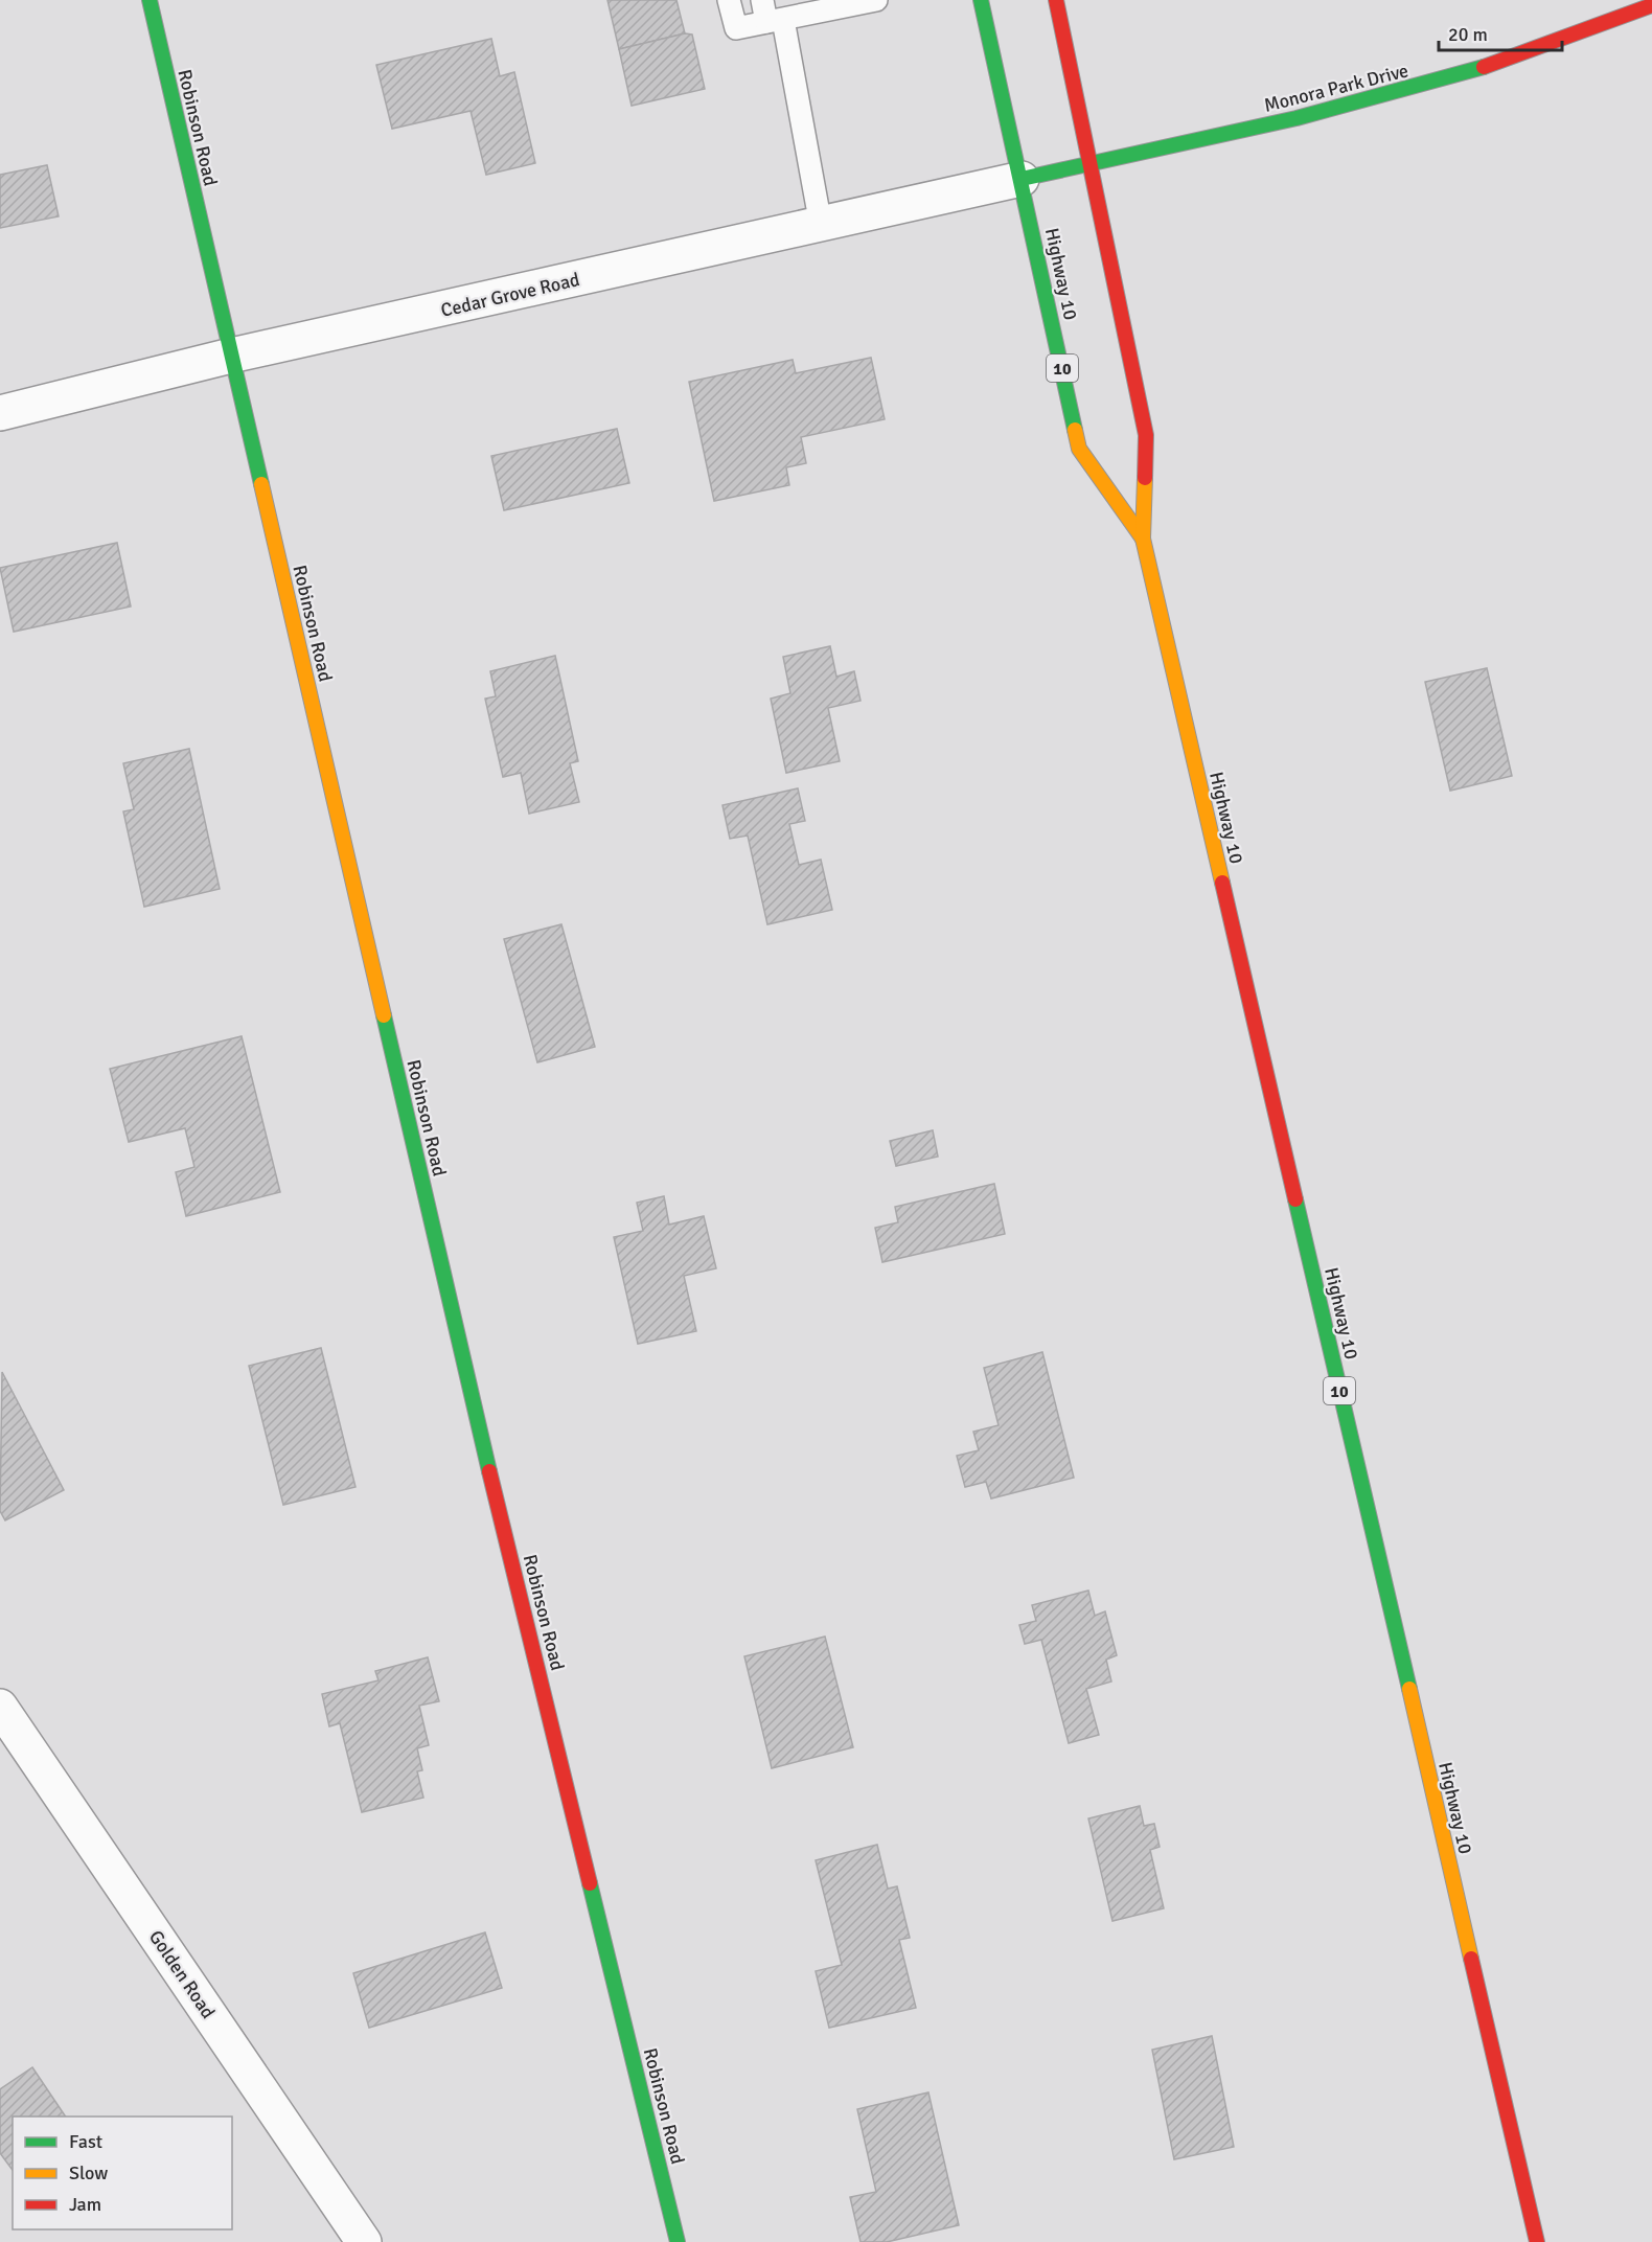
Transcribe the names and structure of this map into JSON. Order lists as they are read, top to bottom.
{
  "streets": {
    "main road": [
      "Monora Park Drive",
      "Robinson Road",
      "Highway 10",
      "10"
    ],
    "street": ["Cedar Grove Road", "Golden Road"]
  },
  "crossings": [
    ["Monora Park Drive", "Highway 10"],
    ["Monora Park Drive", "Cedar Grove Road"],
    ["Robinson Road", "Cedar Grove Road"],
    ["Highway 10", "Cedar Grove Road"]
  ],
  "legend": ["Fast", "Slow", "Jam"],
  "scale_bar": "20 m"
}
